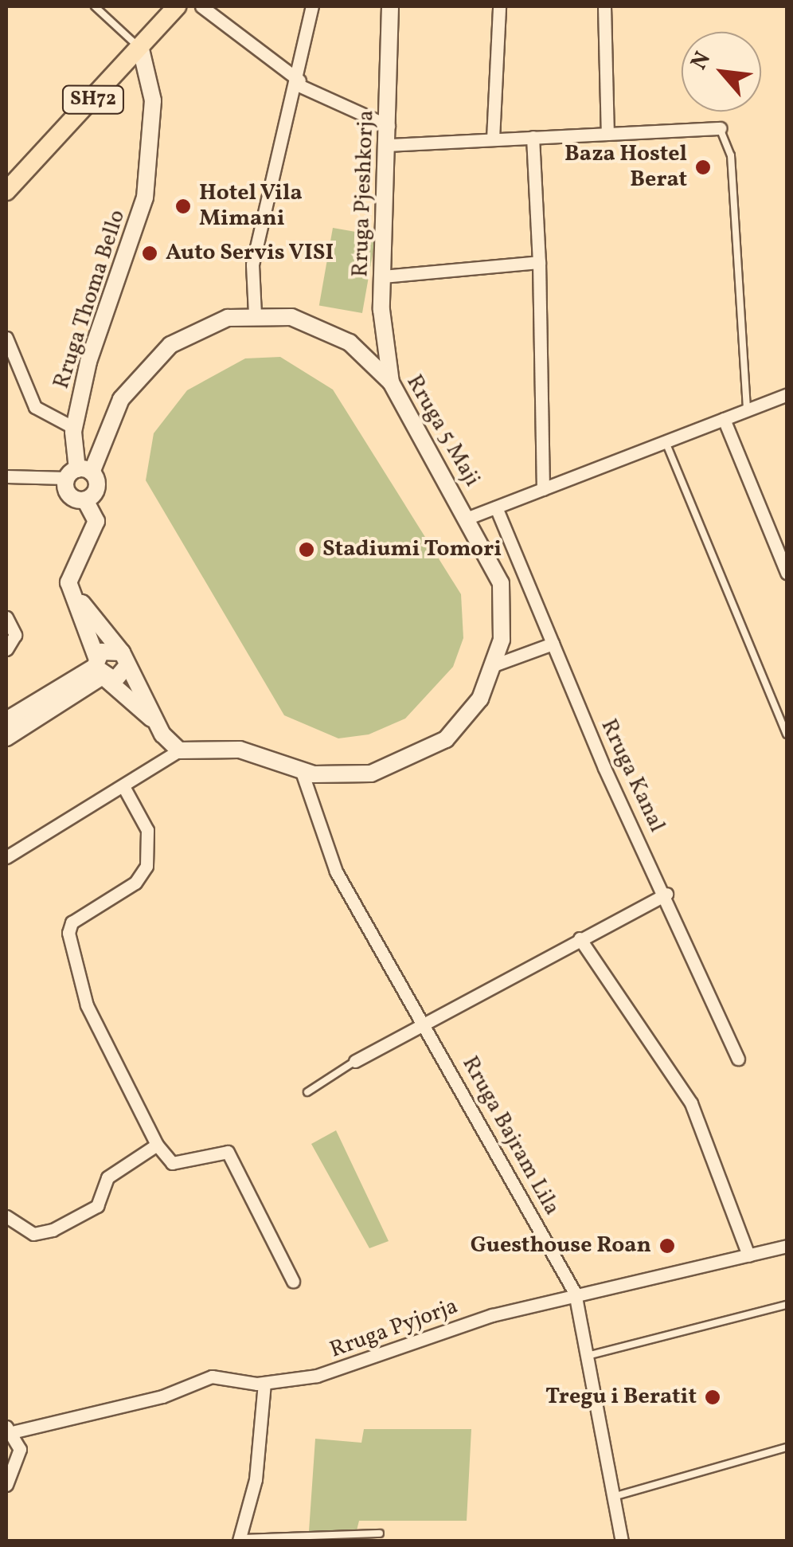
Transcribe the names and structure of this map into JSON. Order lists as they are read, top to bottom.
{
  "streets": {
    "main road": ["SH72"],
    "street": [
      "Rruga Pjeshkorja",
      "Rruga Thoma Bello",
      "Rruga 5 Maji",
      "Rruga Kanal",
      "Rruga Bajram Lila",
      "Rruga Pyjorja"
    ]
  },
  "crossings": [
    ["SH72", "Rruga Thoma Bello"],
    ["Rruga Pjeshkorja", "Rruga 5 Maji"],
    ["Rruga Thoma Bello", "Rruga 5 Maji"],
    ["Rruga 5 Maji", "Rruga Kanal"],
    ["Rruga 5 Maji", "Rruga Bajram Lila"],
    ["Rruga Bajram Lila", "Rruga Pyjorja"]
  ],
  "places": [
    "Baza Hostel Berat",
    "Hotel Vila Mimani",
    "Auto Servis VISI",
    "Stadiumi Tomori",
    "Guesthouse Roan",
    "Tregu i Beratit"
  ],
  "north": "top left"
}
